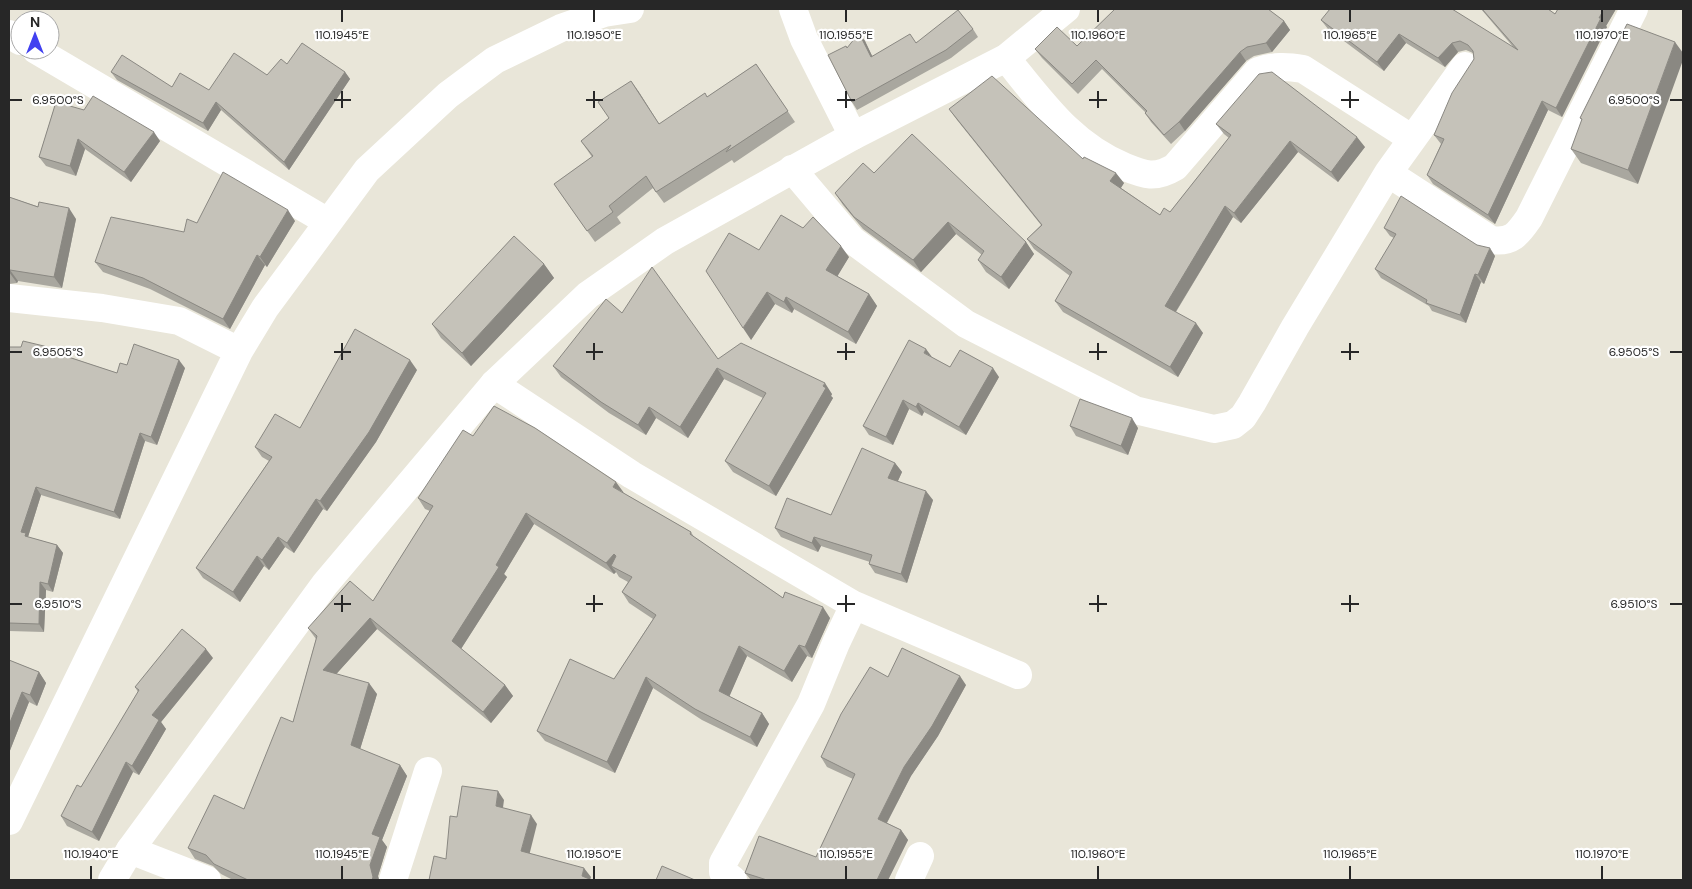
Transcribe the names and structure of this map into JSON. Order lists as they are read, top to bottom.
{
  "north": "top",
  "coordinates": [
    "110.1945°E",
    "110.1950°E",
    "110.1955°E",
    "110.1960°E",
    "110.1965°E",
    "110.1970°E",
    "6.9500°S",
    "6.9505°S",
    "6.9510°S",
    "110.1940°E"
  ]
}
